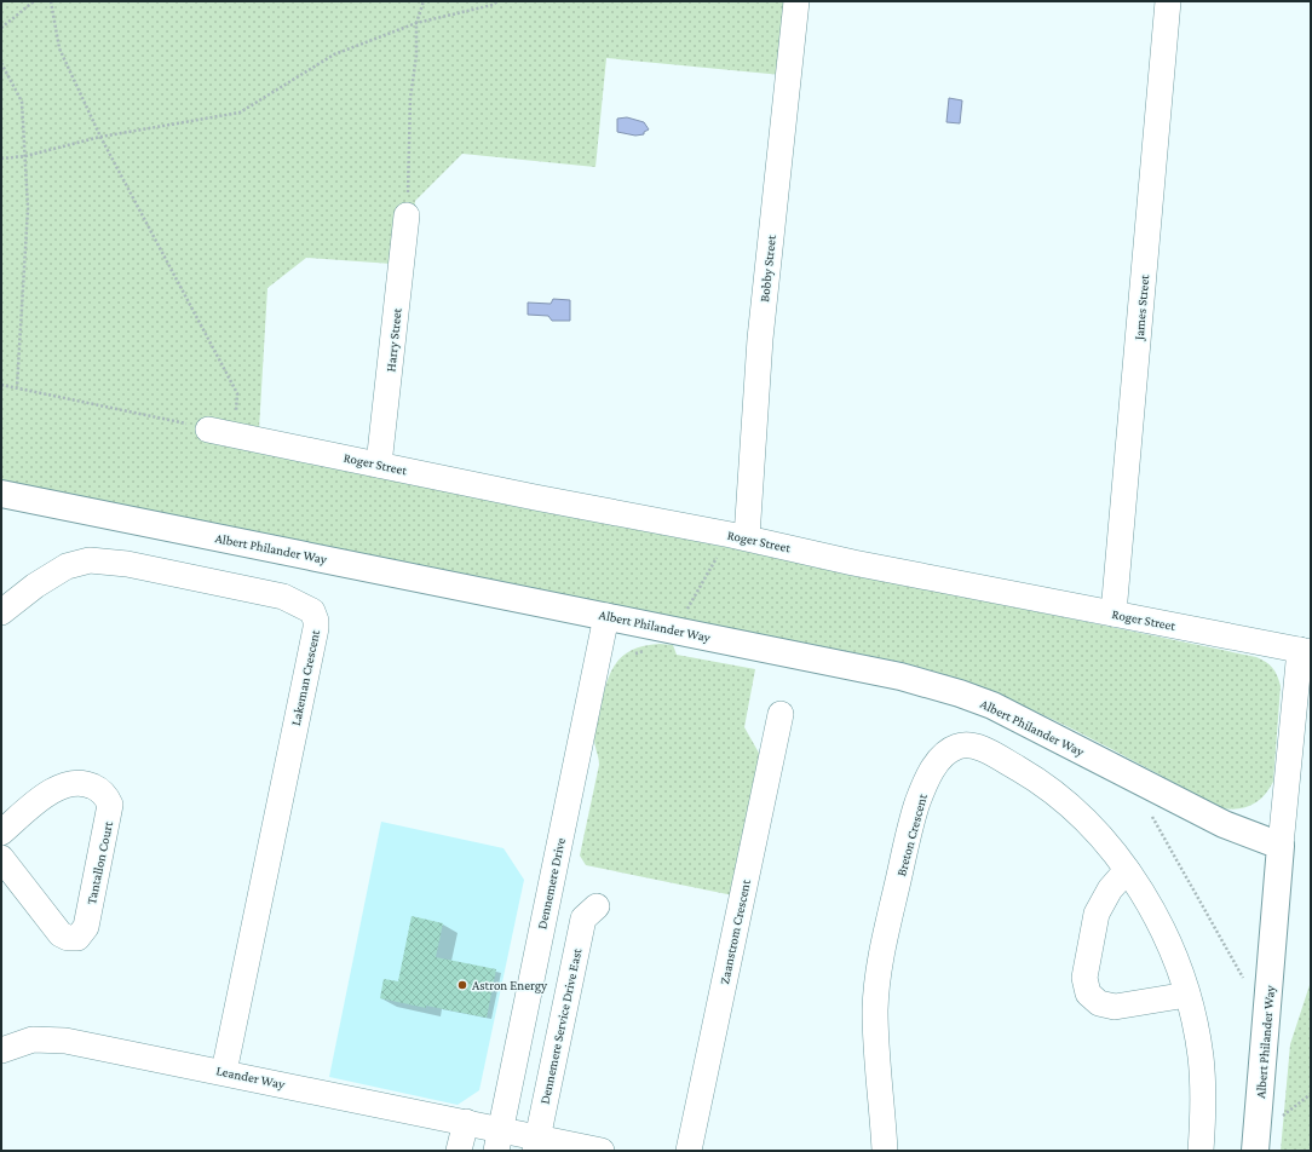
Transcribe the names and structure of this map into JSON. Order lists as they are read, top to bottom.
{
  "streets": {
    "street": [
      "Bobby Street",
      "James Street",
      "Harry Street",
      "Roger Street",
      "Albert Philander Way",
      "Lakeman Crescent",
      "Breton Crescent",
      "Tantallon Court",
      "Dennemere Drive",
      "Zaanstrom Crescent",
      "Dennemere Service Drive East",
      "Leander Way"
    ]
  },
  "crossings": [
    ["Bobby Street", "Roger Street"],
    ["James Street", "Roger Street"],
    ["Harry Street", "Roger Street"],
    ["Roger Street", "Albert Philander Way"],
    ["Albert Philander Way", "Dennemere Drive"],
    ["Lakeman Crescent", "Leander Way"],
    ["Dennemere Drive", "Leander Way"],
    ["Dennemere Service Drive East", "Leander Way"]
  ],
  "places": ["Astron Energy"]
}
